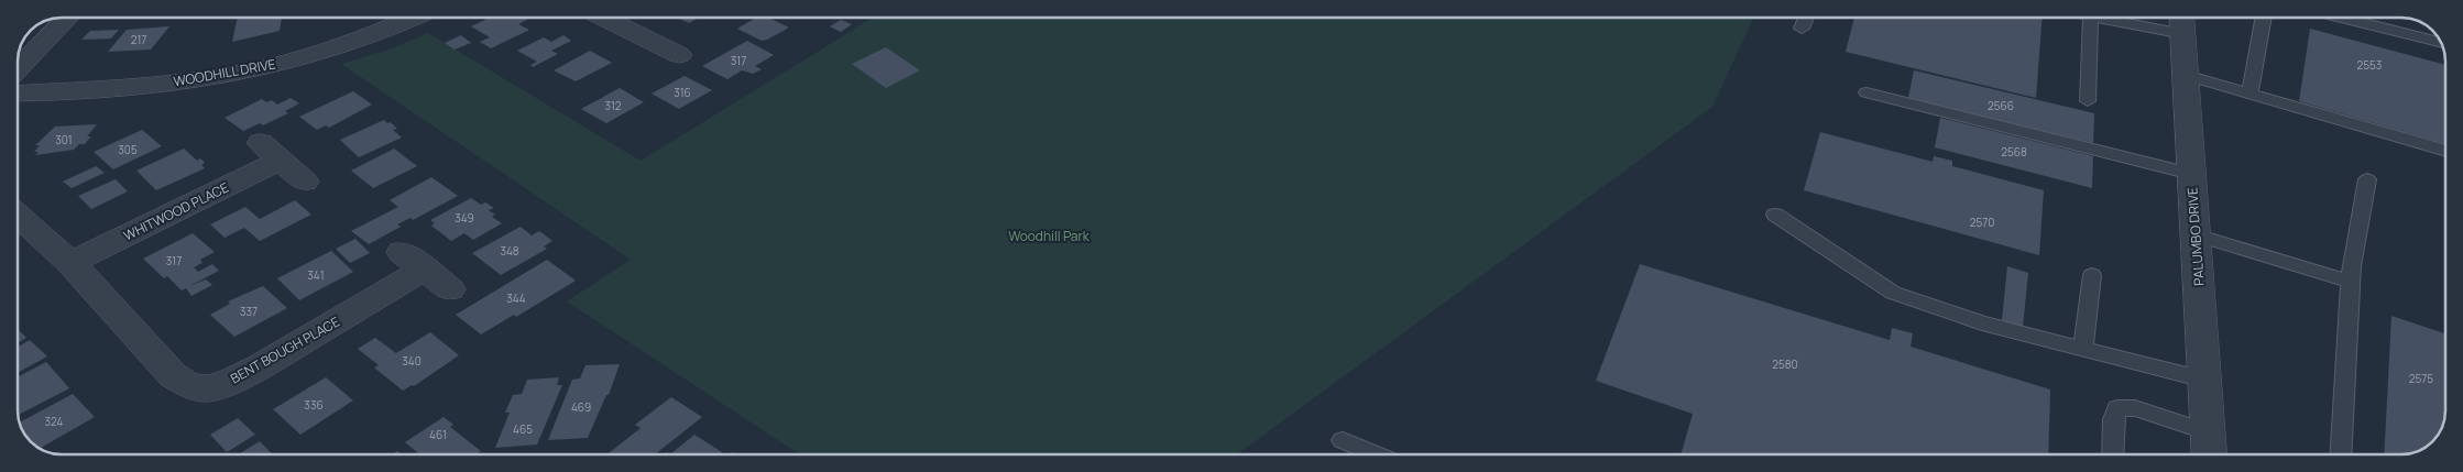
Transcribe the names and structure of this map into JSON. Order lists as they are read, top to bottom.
{
  "streets": {
    "street": [
      "WOODHILL DRIVE",
      "WHITWOOD PLACE",
      "PALUMBO DRIVE",
      "BENT BOUGH PLACE"
    ]
  },
  "crossings": [
    ["WHITWOOD PLACE", "BENT BOUGH PLACE"]
  ],
  "parks": ["Woodhill Park"],
  "house_numbers": [
    "217",
    "317",
    "2553",
    "316",
    "312",
    "2566",
    "301",
    "305",
    "2568",
    "349",
    "2570",
    "348",
    "317",
    "341",
    "344",
    "337",
    "340",
    "2580",
    "2575",
    "336",
    "469",
    "324",
    "465",
    "461"
  ]
}
